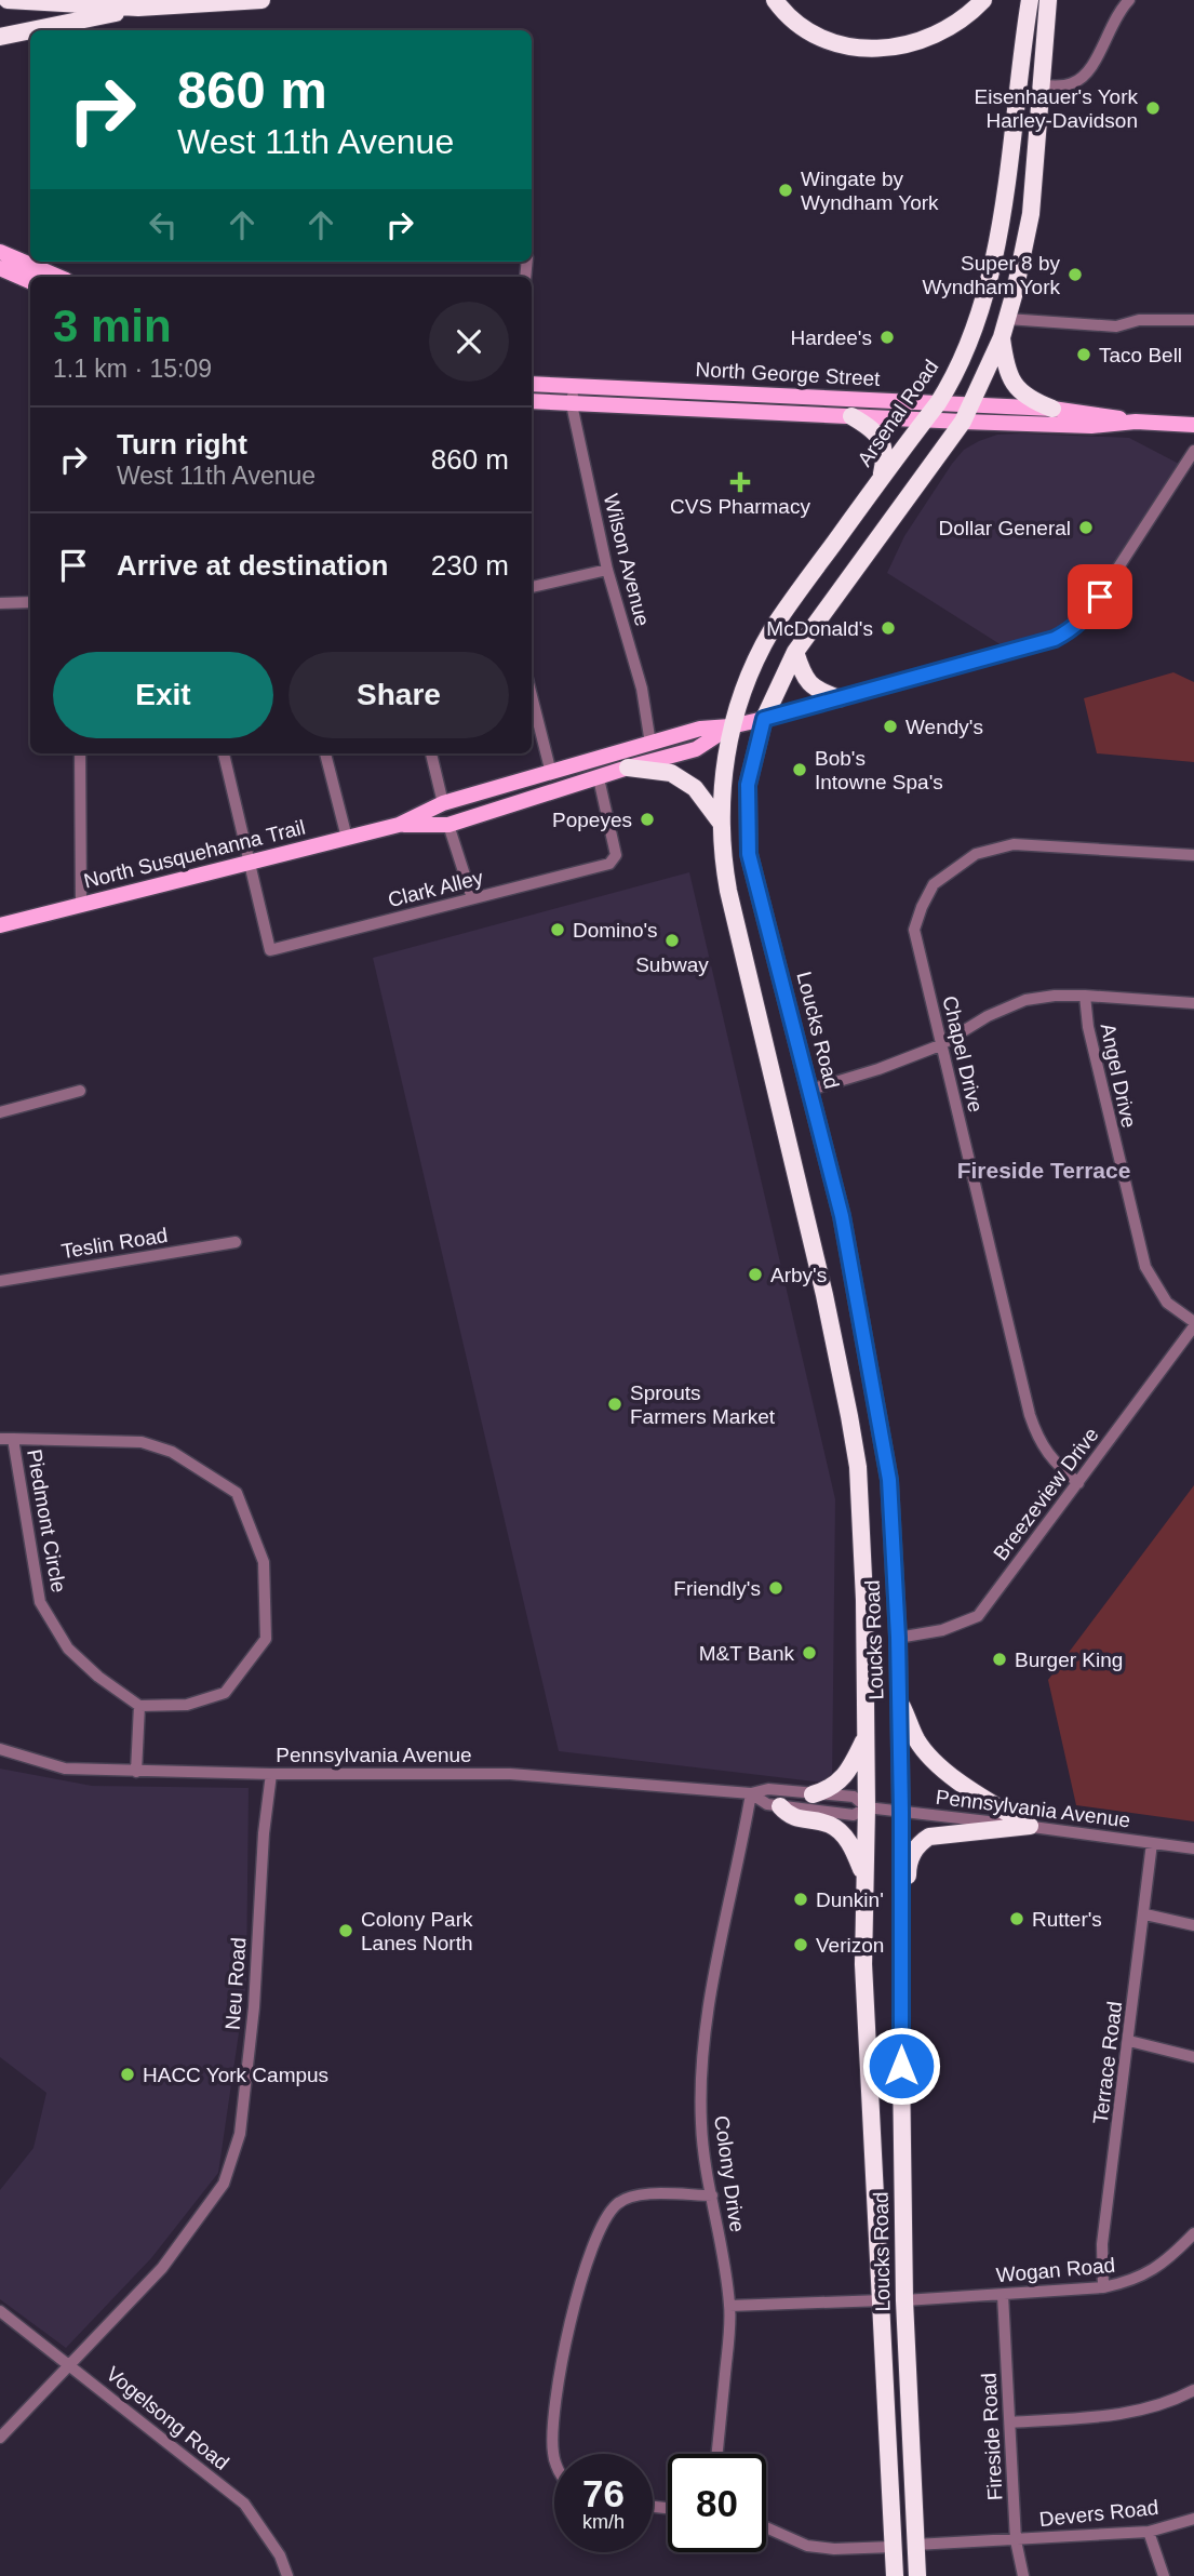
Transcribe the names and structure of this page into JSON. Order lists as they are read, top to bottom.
{
  "streets": {
    "highway": ["Arsenal Road", "Loucks Road"],
    "main road": ["North George Street", "North Susquehanna Trail"],
    "street": [
      "Wilson Avenue",
      "Clark Alley",
      "Chapel Drive",
      "Angel Drive",
      "Teslin Road",
      "Breezeview Drive",
      "Piedmont Circle",
      "Pennsylvania Avenue",
      "Neu Road",
      "Terrace Road",
      "Colony Drive",
      "Wogan Road",
      "Vogelsong Road",
      "Fireside Road",
      "Devers Road"
    ]
  },
  "crossings": [
    ["North George Street", "Arsenal Road"],
    ["North George Street", "Wilson Avenue"],
    ["Arsenal Road", "North Susquehanna Trail"],
    ["Arsenal Road", "Loucks Road"],
    ["Wilson Avenue", "North Susquehanna Trail"],
    ["North Susquehanna Trail", "Clark Alley"],
    ["North Susquehanna Trail", "Loucks Road"],
    ["Loucks Road", "Breezeview Drive"],
    ["Loucks Road", "Pennsylvania Avenue"],
    ["Loucks Road", "Wogan Road"],
    ["Loucks Road", "Devers Road"],
    ["Chapel Drive", "Breezeview Drive"],
    ["Angel Drive", "Breezeview Drive"],
    ["Pennsylvania Avenue", "Neu Road"],
    ["Pennsylvania Avenue", "Terrace Road"],
    ["Pennsylvania Avenue", "Colony Drive"],
    ["Neu Road", "Vogelsong Road"],
    ["Terrace Road", "Wogan Road"],
    ["Wogan Road", "Fireside Road"],
    ["Fireside Road", "Devers Road"]
  ],
  "districts": ["Fireside Terrace"],
  "places": {
    "other": [
      "Eisenhauer's York Harley-Davidson",
      "Wingate by Wyndham York",
      "Super 8 by Wyndham York",
      "Hardee's",
      "Taco Bell",
      "Dollar General",
      "McDonald's",
      "Wendy's",
      "Bob's Intowne Spa's",
      "Popeyes",
      "Domino's",
      "Subway",
      "Arby's",
      "Sprouts Farmers Market",
      "Friendly's",
      "M&T Bank",
      "Burger King",
      "Dunkin'",
      "Rutter's",
      "Colony Park Lanes North",
      "Verizon",
      "HACC York Campus"
    ],
    "health": ["CVS Pharmacy"]
  },
  "page": {
    "turn": ["860 m", "West 11th Avenue"],
    "heading": ["3 min", "1.1 km · 15:09"],
    "list": [
      {
        "name": "Turn right",
        "note": "West 11th Avenue",
        "value": "860 m"
      },
      {
        "name": "Arrive at destination",
        "value": "230 m"
      }
    ],
    "buttons": ["Exit", "Share"],
    "speed": "76 km/h",
    "limit": "80"
  }
}
